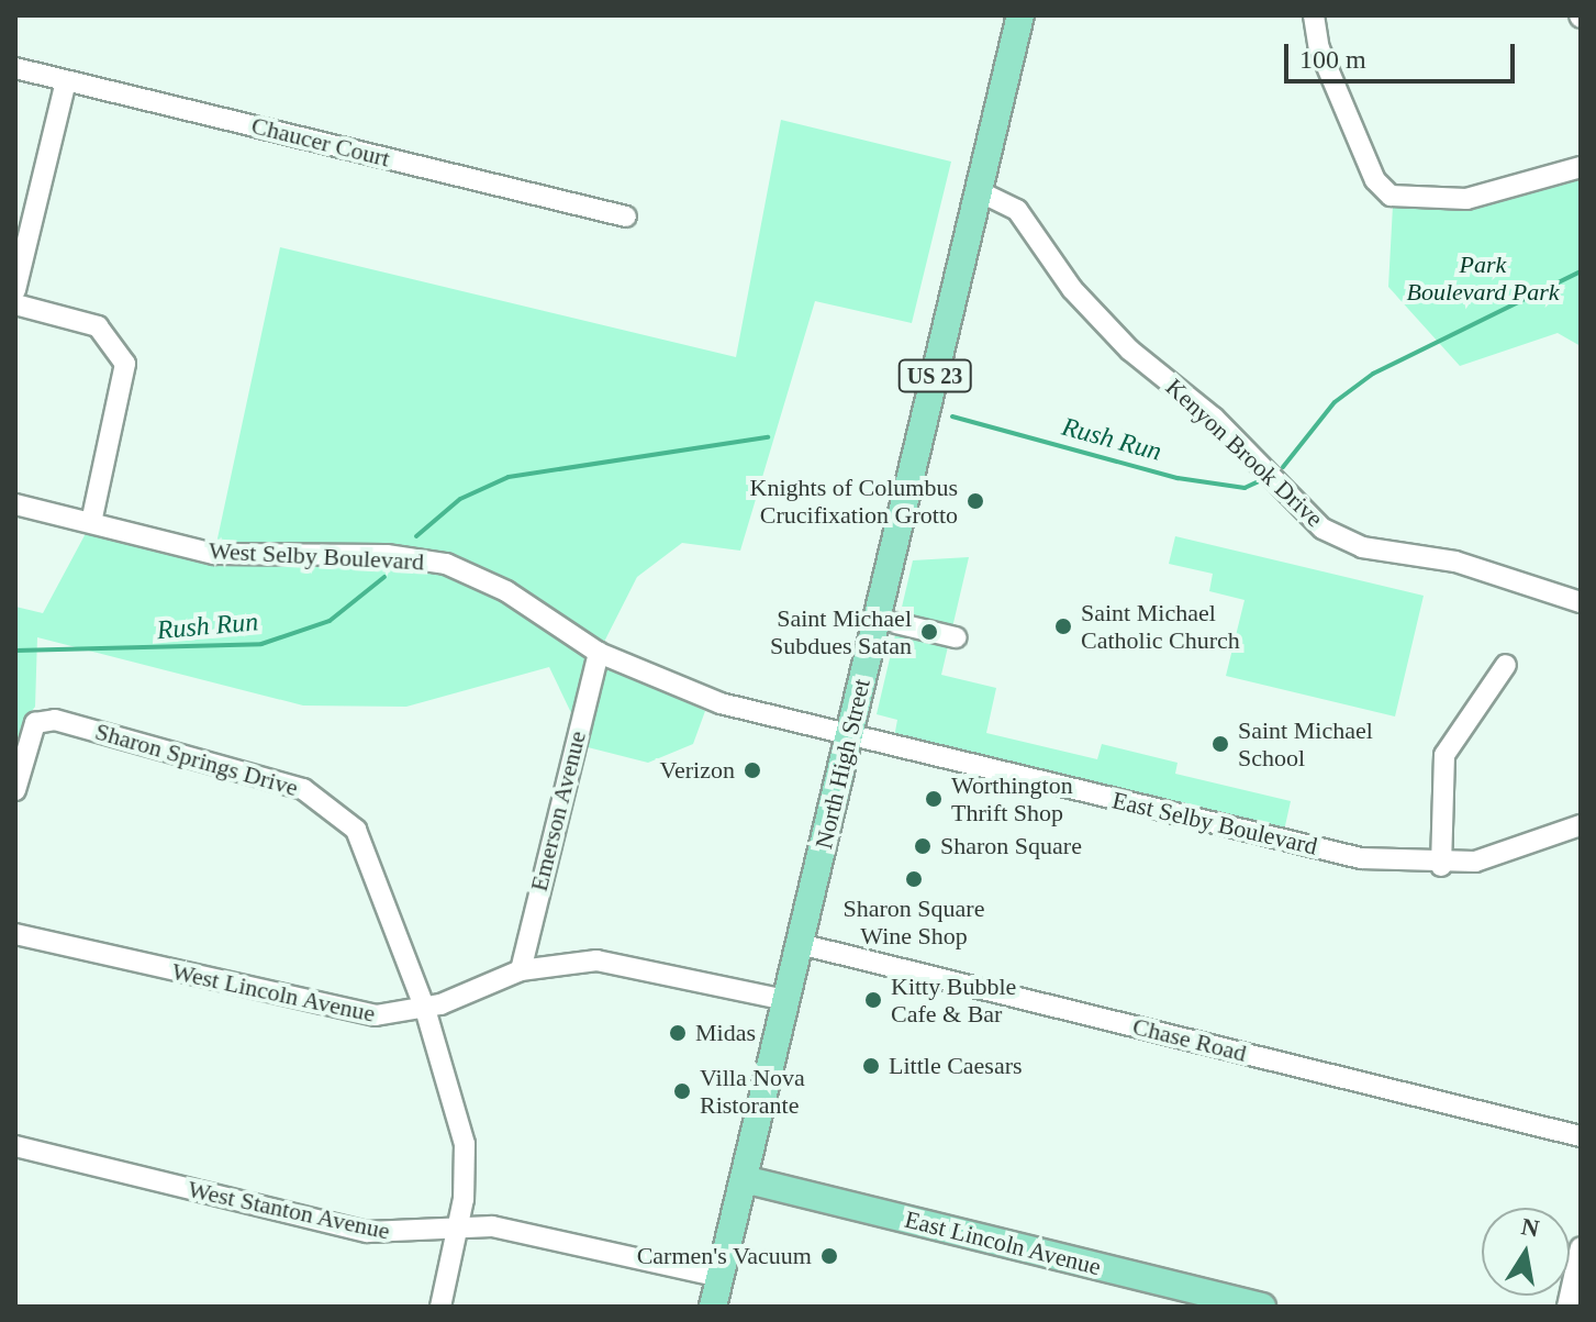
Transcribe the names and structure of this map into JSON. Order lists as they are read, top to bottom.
{
  "streets": {
    "main road": ["US 23", "North High Street", "East Lincoln Avenue"],
    "street": [
      "Chaucer Court",
      "Kenyon Brook Drive",
      "West Selby Boulevard",
      "Sharon Springs Drive",
      "Emerson Avenue",
      "East Selby Boulevard",
      "West Lincoln Avenue",
      "Chase Road",
      "West Stanton Avenue"
    ]
  },
  "crossings": [
    ["Kenyon Brook Drive", "North High Street"],
    ["West Selby Boulevard", "North High Street"],
    ["West Selby Boulevard", "Emerson Avenue"],
    ["West Selby Boulevard", "East Selby Boulevard"],
    ["Sharon Springs Drive", "West Lincoln Avenue"],
    ["North High Street", "East Selby Boulevard"],
    ["North High Street", "West Lincoln Avenue"],
    ["North High Street", "Chase Road"],
    ["North High Street", "West Stanton Avenue"],
    ["North High Street", "East Lincoln Avenue"],
    ["Emerson Avenue", "West Lincoln Avenue"]
  ],
  "water": ["Rush Run"],
  "parks": ["Park Boulevard Park"],
  "places": [
    "Knights of Columbus Crucifixation Grotto",
    "Saint Michael Catholic Church",
    "Saint Michael Subdues Satan",
    "Saint Michael School",
    "Verizon",
    "Worthington Thrift Shop",
    "Sharon Square",
    "Sharon Square Wine Shop",
    "Kitty Bubble Cafe & Bar",
    "Midas",
    "Little Caesars",
    "Villa Nova Ristorante",
    "Carmen's Vacuum"
  ],
  "scale_bar": "100 m",
  "north": "top"
}
